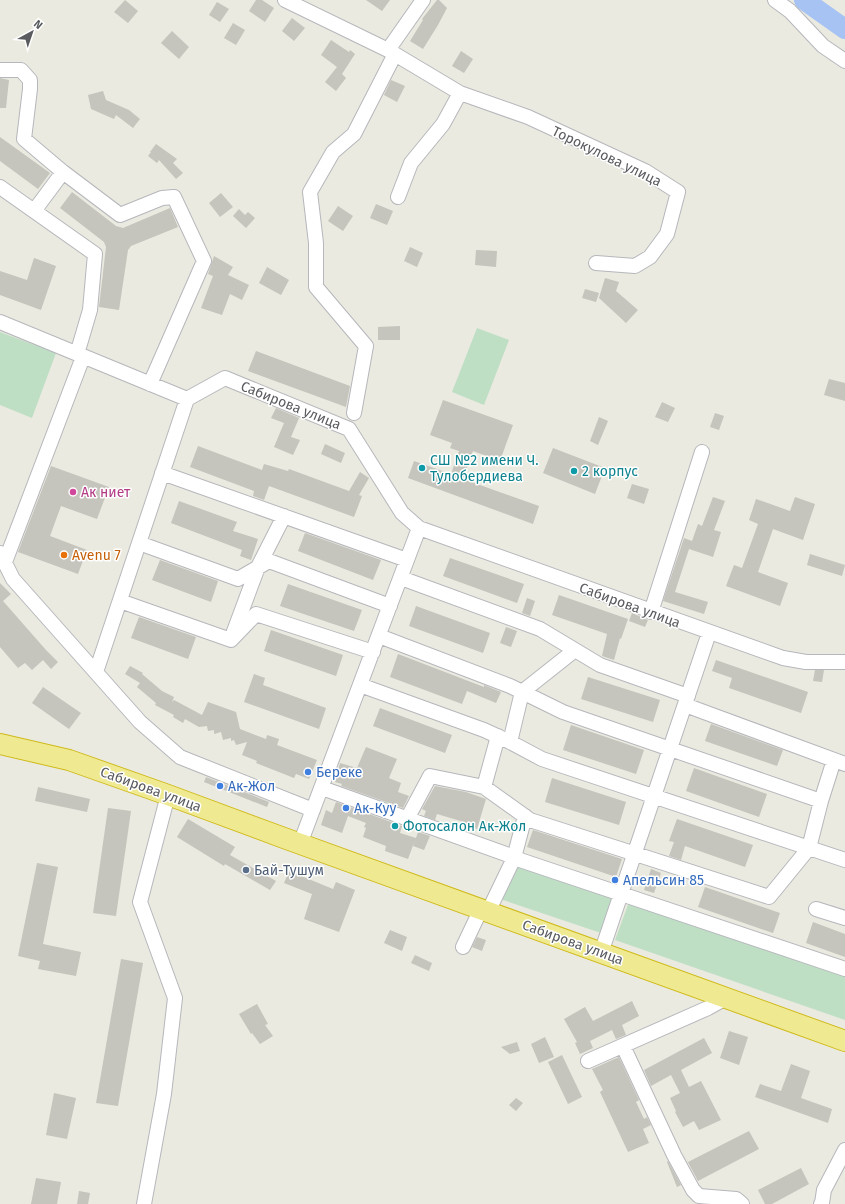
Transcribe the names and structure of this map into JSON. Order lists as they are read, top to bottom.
{
  "streets": {
    "highway": ["Сабирова улица"],
    "street": ["Торокулова улица"]
  },
  "places": [
    "СШ №2 имени Ч. Тулобердиева",
    "2 корпус",
    "Ак ниет",
    "Avenu 7",
    "Береке",
    "Ак-Жол",
    "Ак-Куу",
    "Фотосалон Ак-Жол",
    "Бай-Тушум",
    "Апельсин 85"
  ],
  "north": "top right"
}
